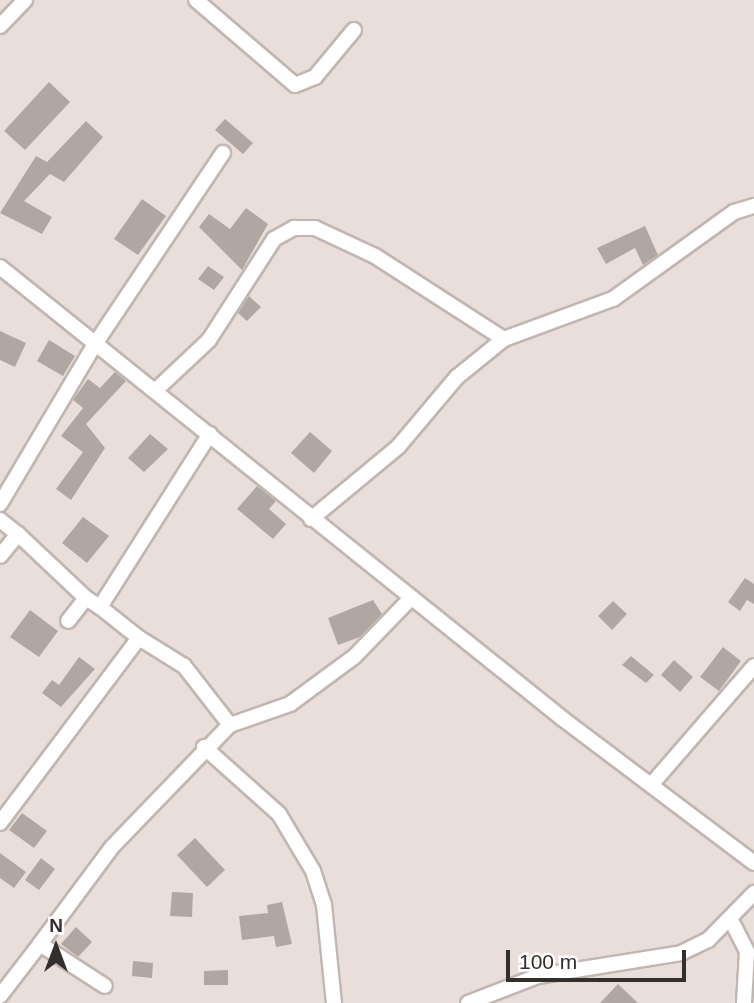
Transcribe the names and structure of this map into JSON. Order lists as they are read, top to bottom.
{
  "scale_bar": "100 m",
  "north": "top"
}
